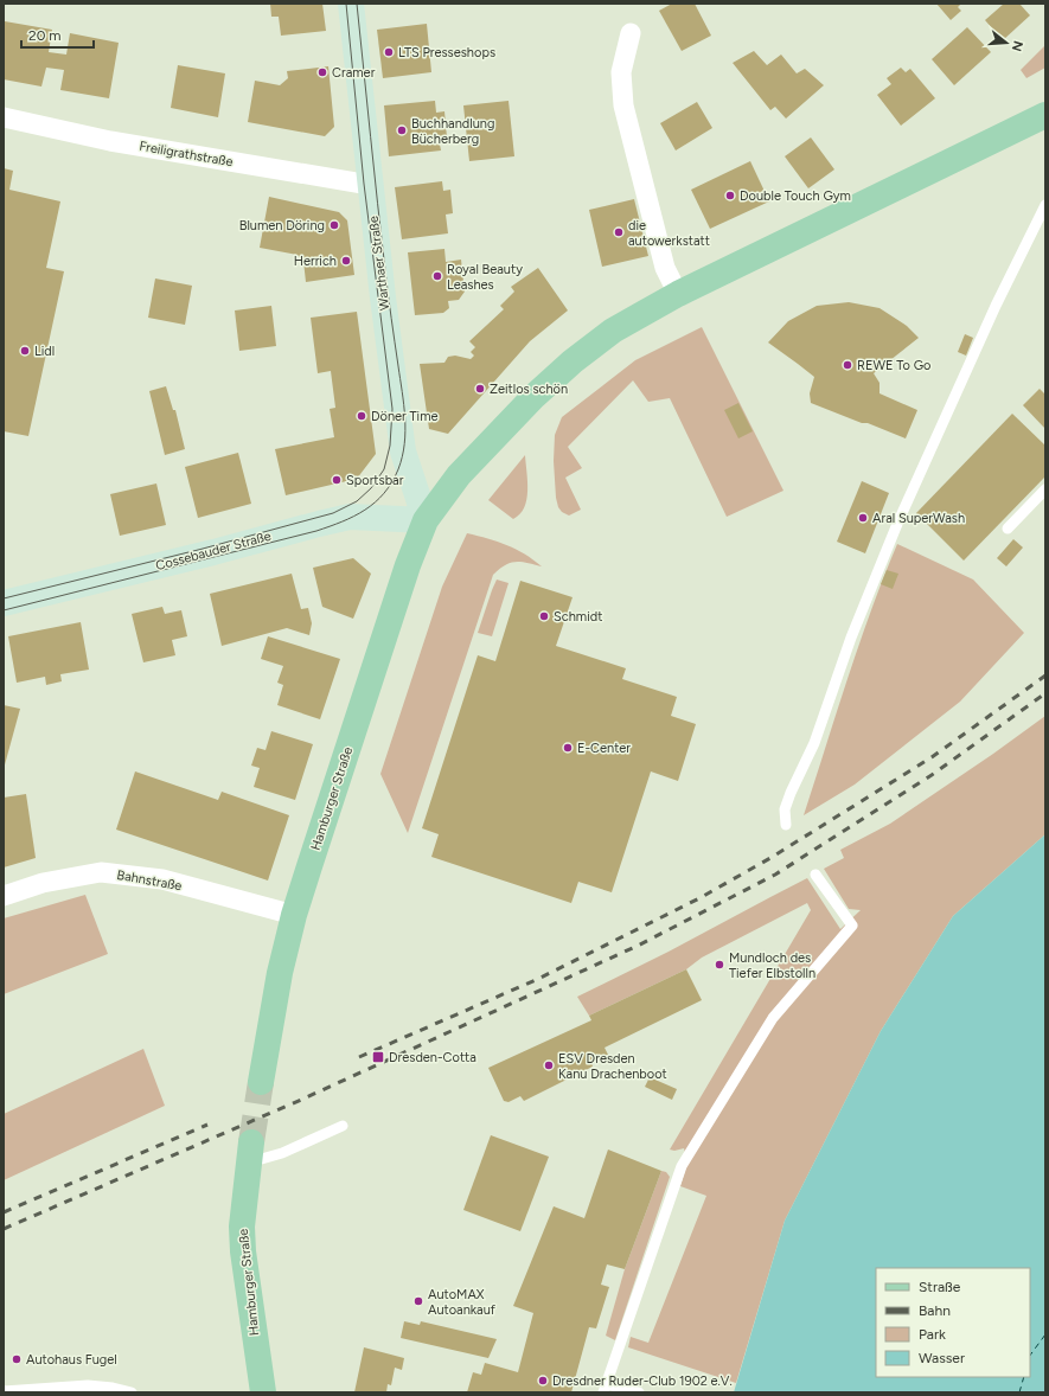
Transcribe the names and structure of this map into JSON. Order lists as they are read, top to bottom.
{
  "streets": {
    "main road": ["Hamburger Straße"],
    "street": [
      "Freiligrathstraße",
      "Warthaer Straße",
      "Cossebauder Straße",
      "Bahnstraße"
    ]
  },
  "crossings": [
    ["Freiligrathstraße", "Warthaer Straße"],
    ["Warthaer Straße", "Cossebauder Straße"],
    ["Warthaer Straße", "Hamburger Straße"],
    ["Cossebauder Straße", "Hamburger Straße"],
    ["Hamburger Straße", "Bahnstraße"]
  ],
  "places": {
    "other": [
      "LTS Presseshops",
      "Cramer",
      "Buchhandlung Bücherberg",
      "Double Touch Gym",
      "Blumen Döring",
      "die autowerkstatt",
      "Herrich",
      "Royal Beauty Leashes",
      "Lidl",
      "REWE To Go",
      "Zeitlos schön",
      "Döner Time",
      "Sportsbar",
      "Aral SuperWash",
      "Schmidt",
      "E-Center",
      "Mundloch des Tiefer Elbstolln",
      "ESV Dresden Kanu Drachenboot",
      "AutoMAX Autoankauf",
      "Autohaus Fugel",
      "Dresdner Ruder-Club 1902 e.V."
    ],
    "transit": ["Dresden-Cotta"]
  },
  "legend": [
    "Straße",
    "Bahn",
    "Park",
    "Wasser"
  ],
  "scale_bar": "20 m",
  "north": "right"
}
